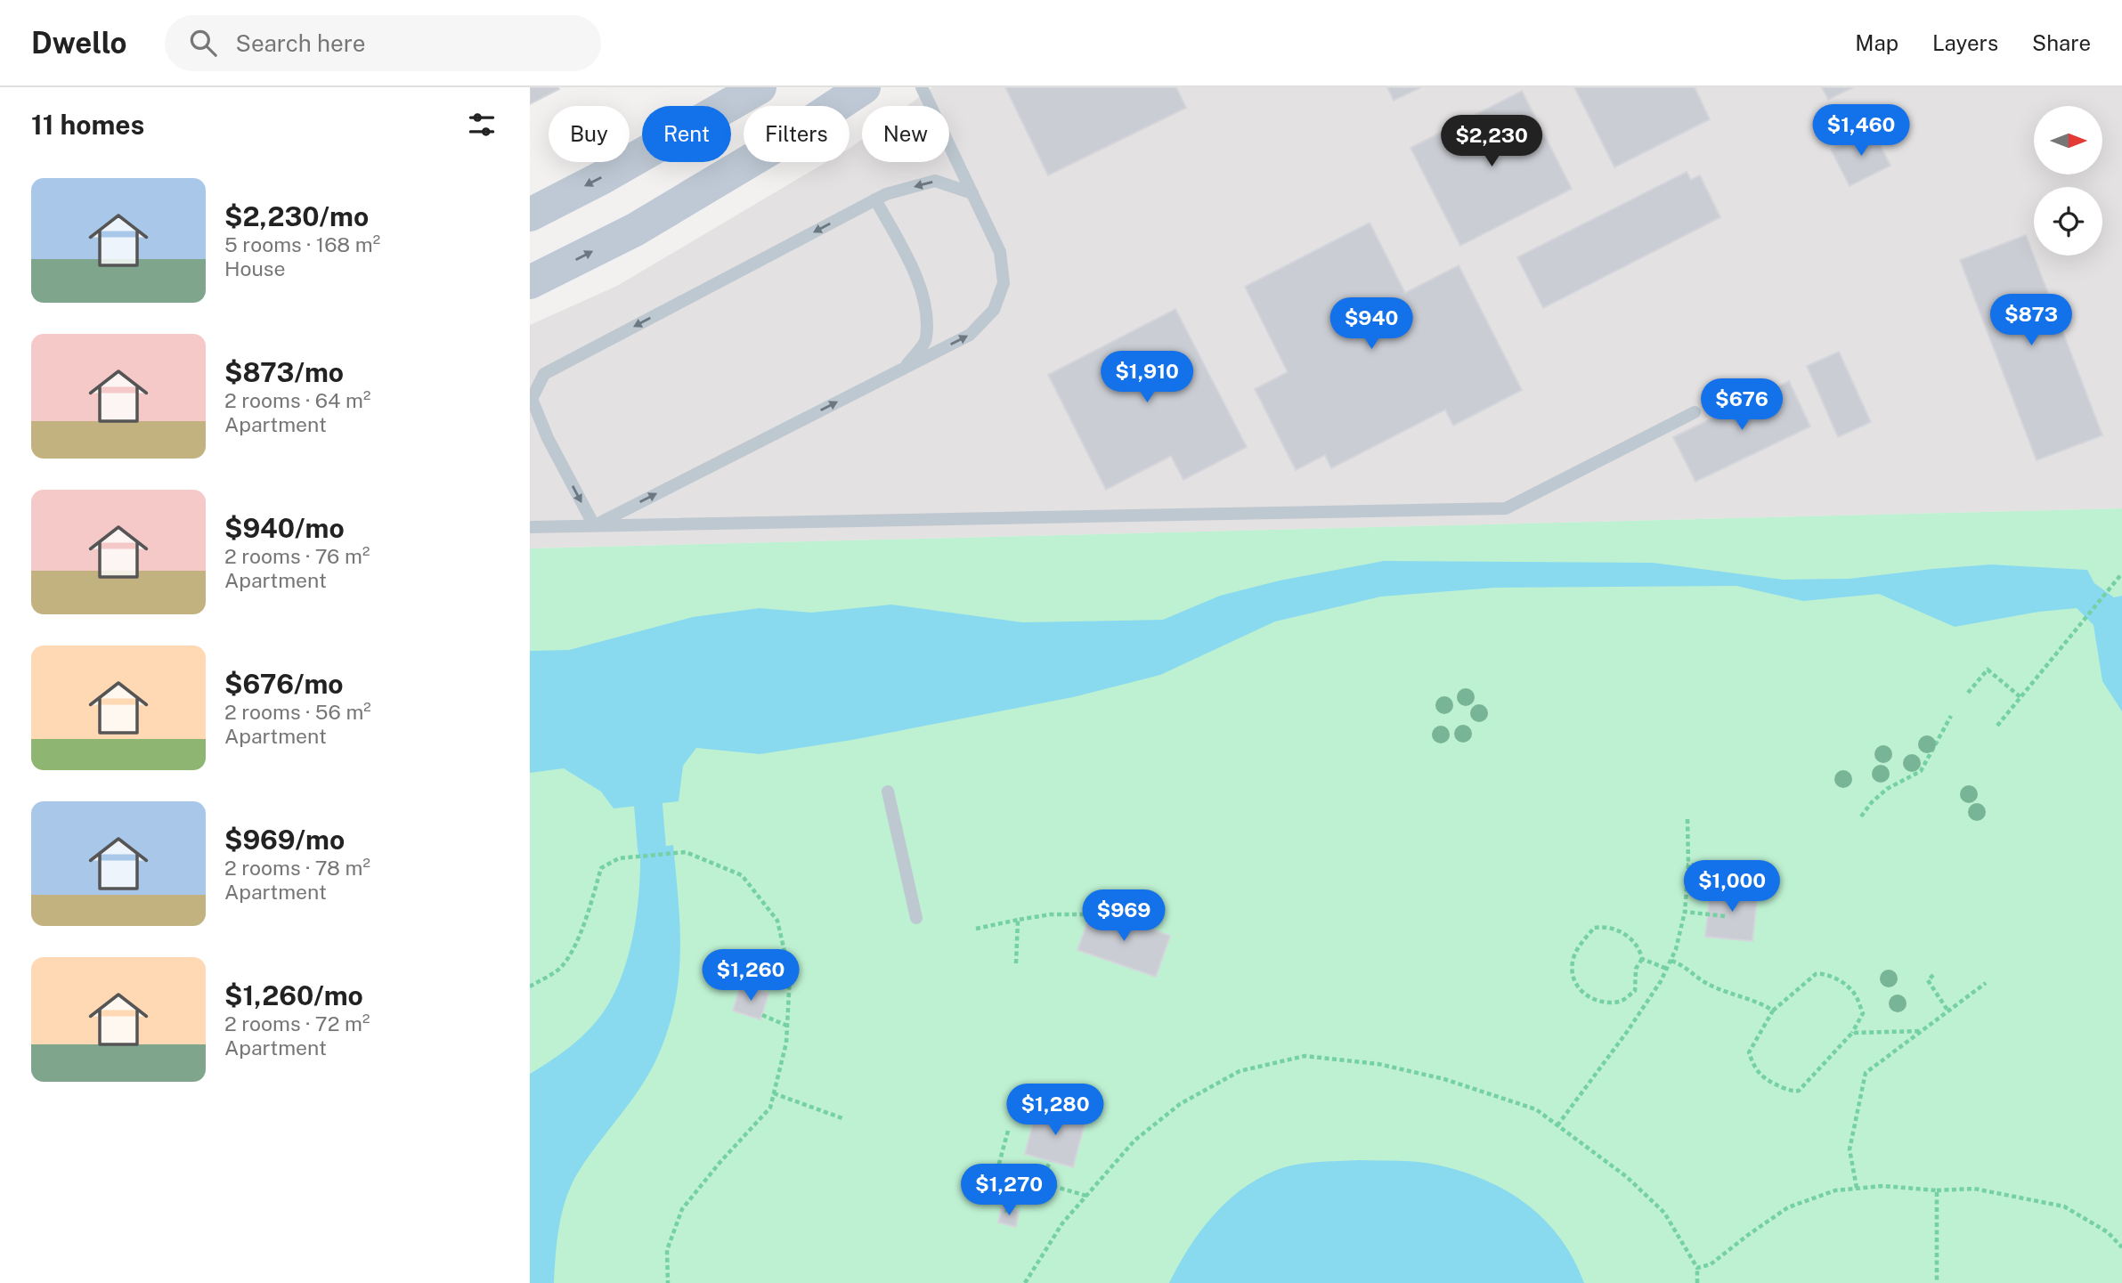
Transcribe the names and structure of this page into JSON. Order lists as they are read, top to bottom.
{
  "north": "right",
  "page": {
    "header": "Dwello",
    "search": "Search here",
    "nav": ["Map", "Layers", "Share"],
    "heading": "11 homes",
    "price": [
      "$1,460",
      "$2,230",
      "$873",
      "$940",
      "$1,910",
      "$676",
      "$1,000",
      "$969",
      "$1,260",
      "$1,280",
      "$1,270"
    ],
    "chip": [
      "Buy",
      "Rent",
      "Filters",
      "New"
    ],
    "list": [
      {
        "name": "$2,230/mo",
        "note": "5 rooms · 168 m² · House"
      },
      {
        "name": "$873/mo",
        "note": "2 rooms · 64 m² · Apartment"
      },
      {
        "name": "$940/mo",
        "note": "2 rooms · 76 m² · Apartment"
      },
      {
        "name": "$676/mo",
        "note": "2 rooms · 56 m² · Apartment"
      },
      {
        "name": "$969/mo",
        "note": "2 rooms · 78 m² · Apartment"
      },
      {
        "name": "$1,260/mo",
        "note": "2 rooms · 72 m² · Apartment"
      }
    ]
  }
}
